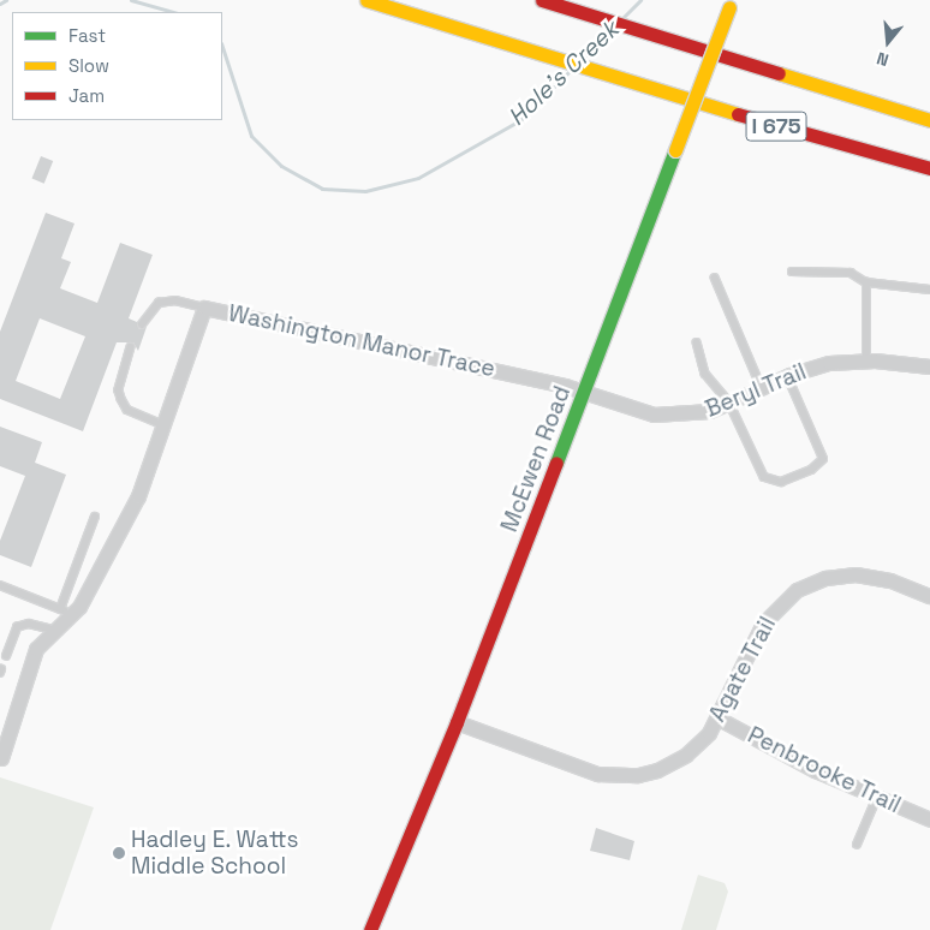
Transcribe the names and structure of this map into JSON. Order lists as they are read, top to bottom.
{
  "streets": {
    "main road": ["I 675", "McEwen Road"],
    "street": [
      "Washington Manor Trace",
      "Beryl Trail",
      "Agate Trail",
      "Penbrooke Trail"
    ]
  },
  "crossings": [
    ["Washington Manor Trace", "Beryl Trail"],
    ["Washington Manor Trace", "McEwen Road"],
    ["Beryl Trail", "McEwen Road"],
    ["McEwen Road", "Agate Trail"],
    ["Agate Trail", "Penbrooke Trail"]
  ],
  "water": ["Hole's Creek"],
  "places": ["Hadley E. Watts Middle School"],
  "legend": ["Fast", "Slow", "Jam"],
  "north": "bottom"
}
